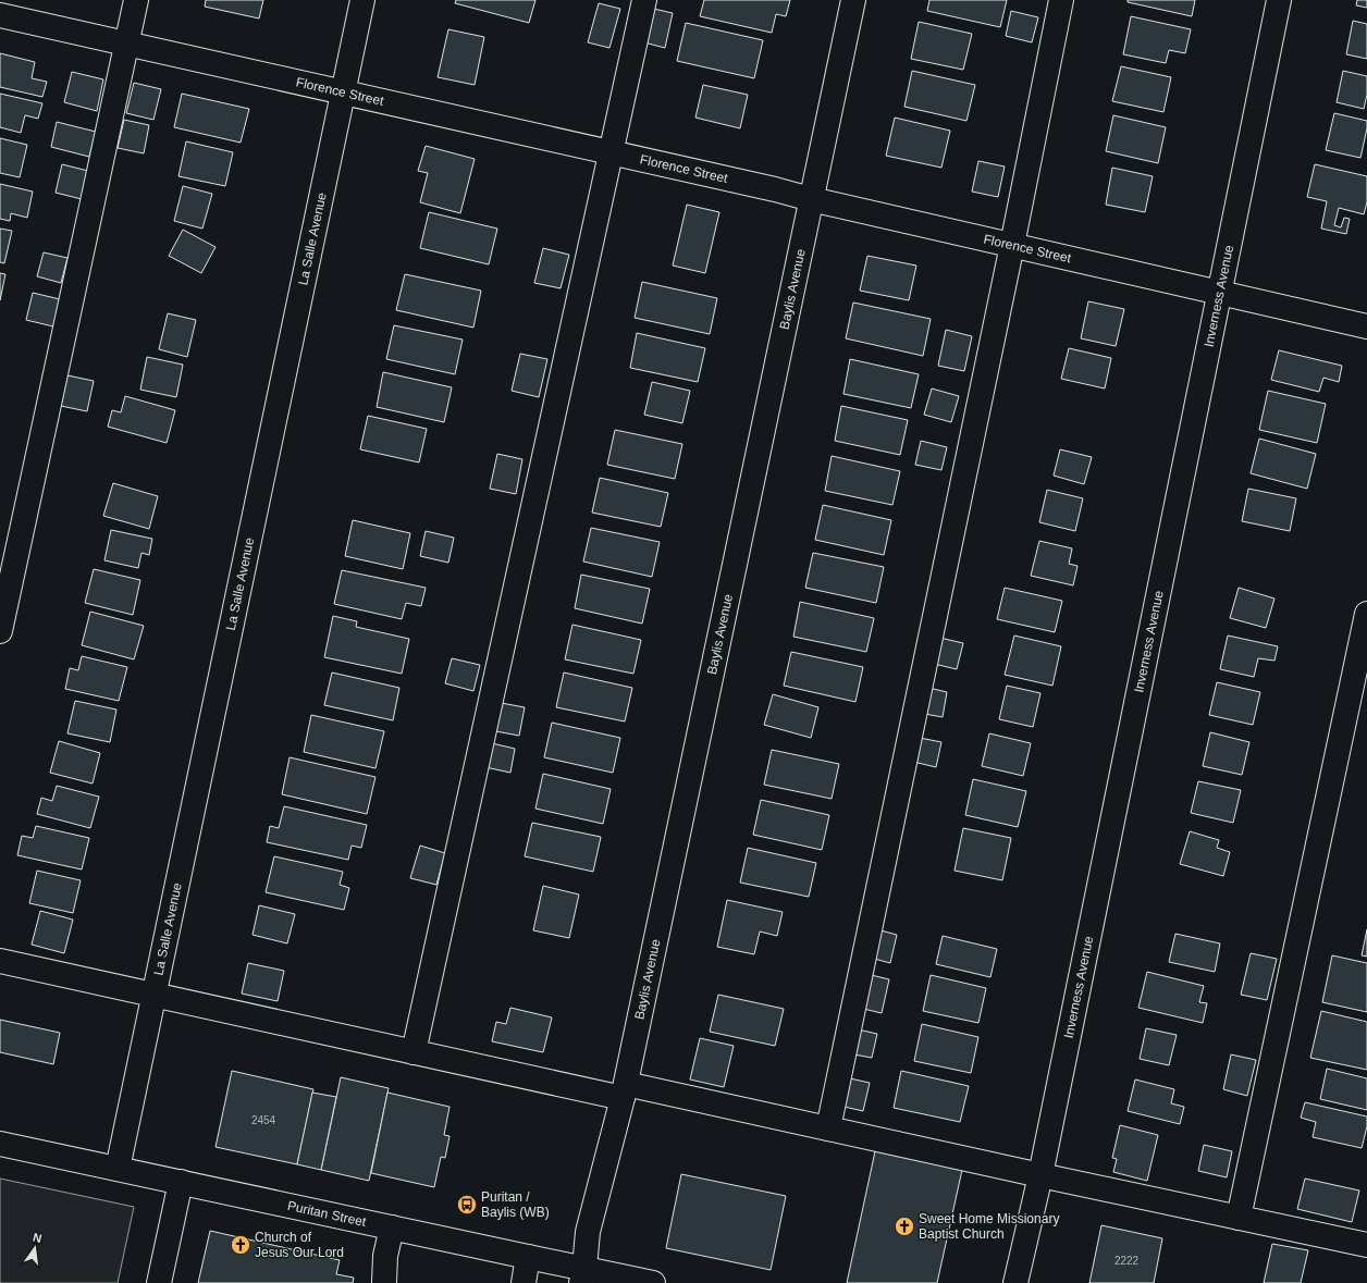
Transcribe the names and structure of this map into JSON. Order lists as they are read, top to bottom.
{
  "streets": {
    "street": [
      "Florence Street",
      "La Salle Avenue",
      "Baylis Avenue",
      "Inverness Avenue",
      "Puritan Street"
    ]
  },
  "crossings": [
    ["Florence Street", "La Salle Avenue"],
    ["Florence Street", "Baylis Avenue"],
    ["Florence Street", "Inverness Avenue"],
    ["La Salle Avenue", "Puritan Street"],
    ["Baylis Avenue", "Puritan Street"]
  ],
  "places": {
    "bus stop": ["Puritan / Baylis (WB)"],
    "church": ["Sweet Home Missionary Baptist Church", "Church of Jesus Our Lord"]
  },
  "house_numbers": ["2454", "2222"],
  "north": "top"
}
